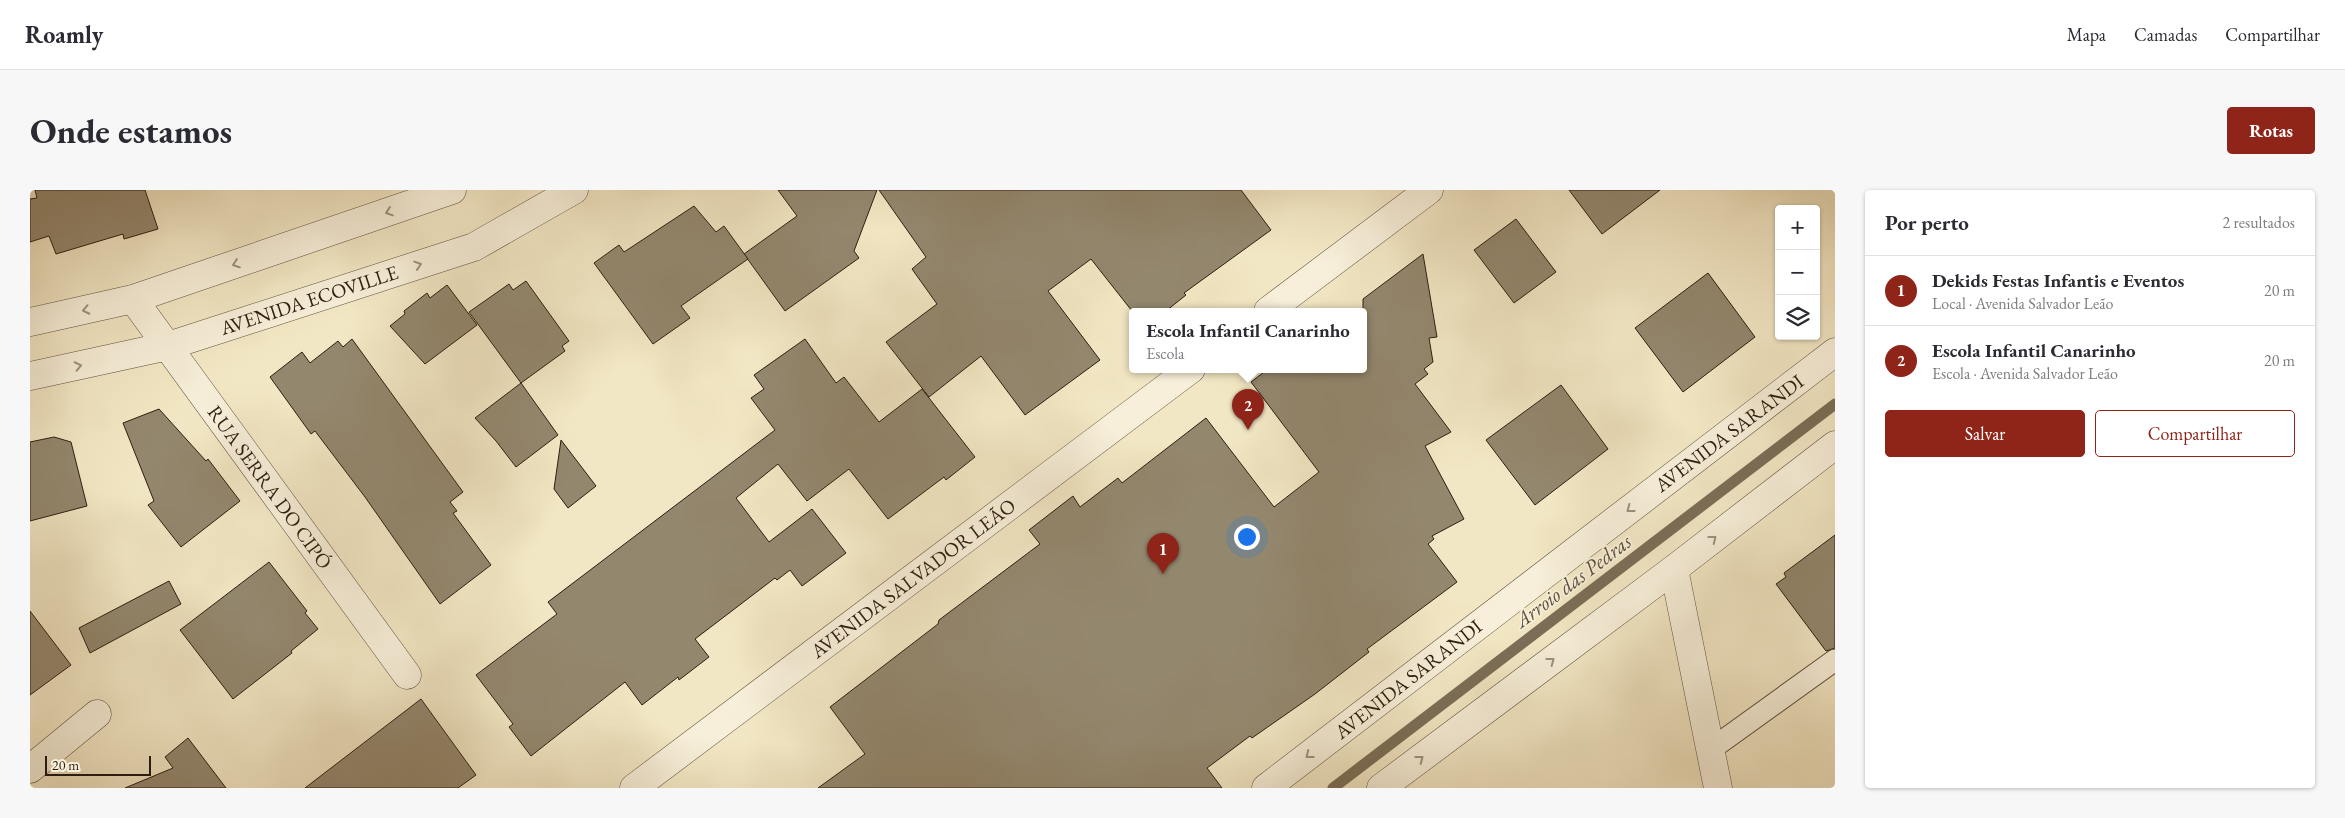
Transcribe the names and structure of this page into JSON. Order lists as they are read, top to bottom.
{
  "streets": {
    "street": [
      "AVENIDA ECOVILLE",
      "AVENIDA SARANDI",
      "RUA SERRA DO CIPÓ",
      "AVENIDA SALVADOR LEÃO"
    ]
  },
  "crossings": [
    ["AVENIDA ECOVILLE", "RUA SERRA DO CIPÓ"]
  ],
  "water": ["Arroio das Pedras"],
  "scale_bar": "20 m",
  "page": {
    "header": "Roamly",
    "nav": ["Mapa", "Camadas", "Compartilhar"],
    "buttons": [
      "Rotas",
      ["Salvar", "Compartilhar"]
    ],
    "title": "Onde estamos",
    "heading": ["Por perto", "2 resultados"],
    "map_buttons": ["+", "−"],
    "list": [
      {
        "mark": "1",
        "name": "Dekids Festas Infantis e Eventos",
        "note": "Local · Avenida Salvador Leão",
        "value": "20 m"
      },
      {
        "mark": "2",
        "name": "Escola Infantil Canarinho",
        "note": "Escola · Avenida Salvador Leão",
        "value": "20 m"
      }
    ],
    "popup": ["Escola Infantil Canarinho", "Escola"],
    "pins": ["2", "1"],
    "scale": "20 m"
  }
}
